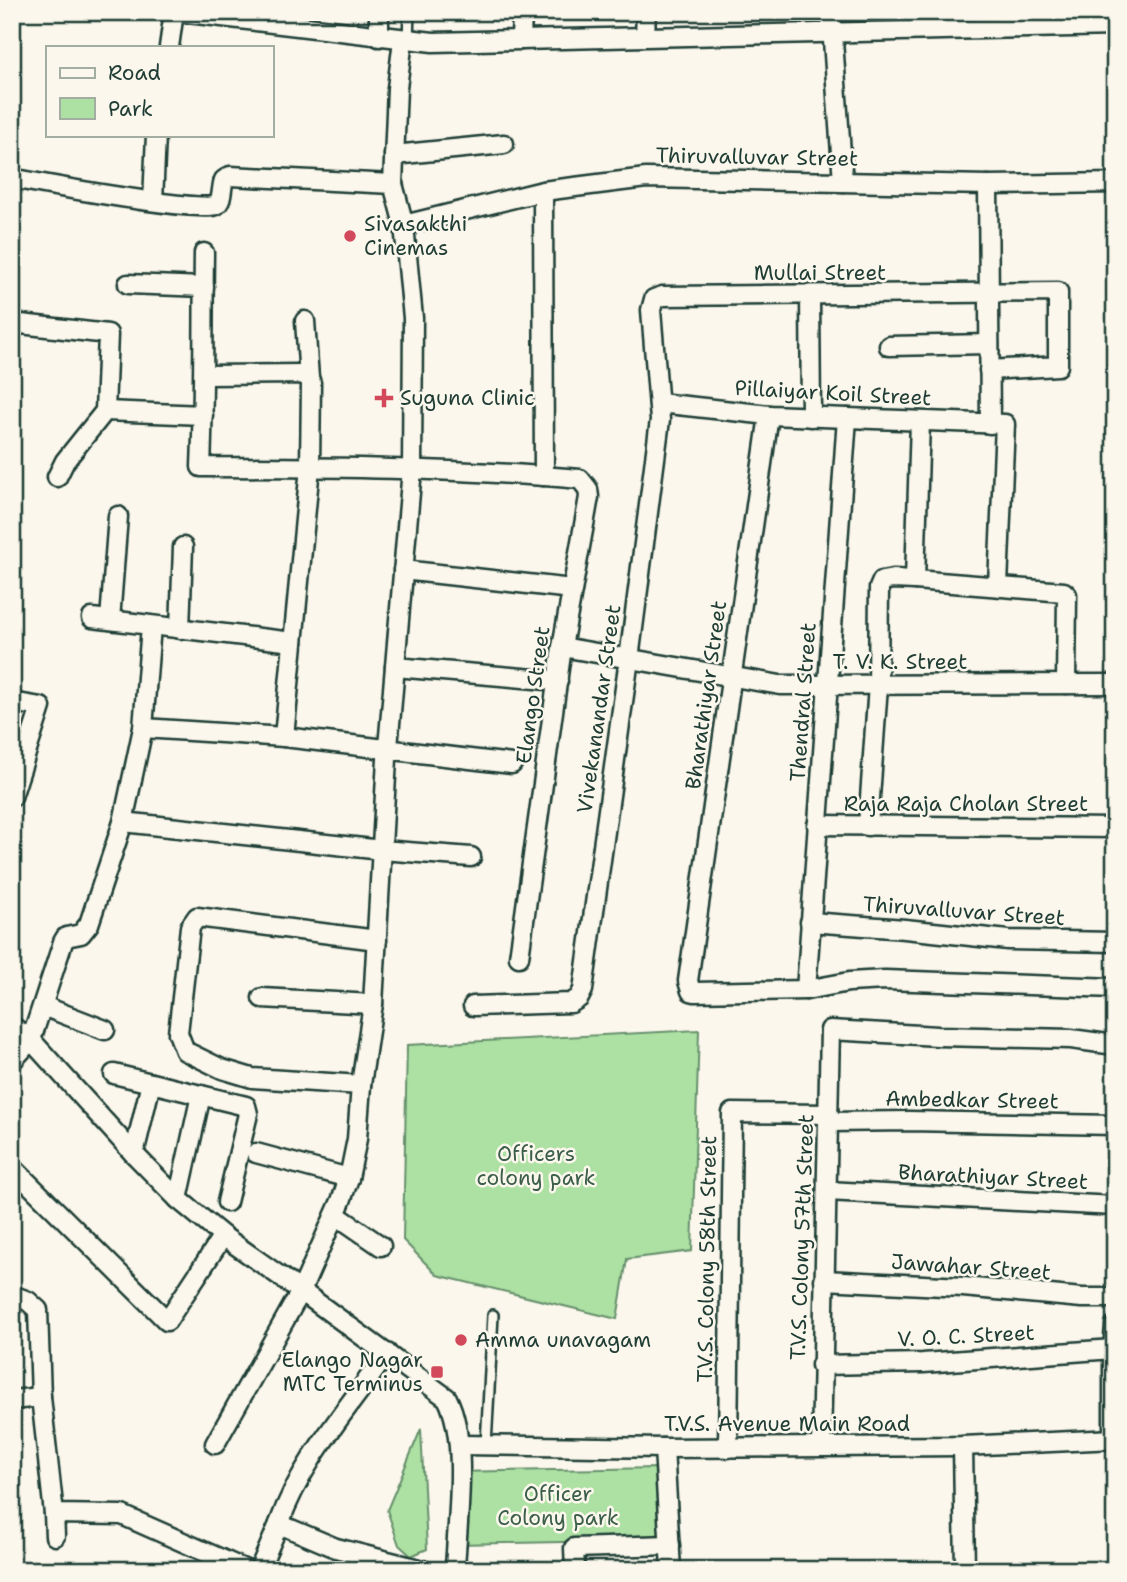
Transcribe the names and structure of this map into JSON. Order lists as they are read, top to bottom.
{
  "streets": {
    "street": [
      "Thiruvalluvar Street",
      "Mullai Street",
      "Pillaiyar Koil Street",
      "T. V. K. Street",
      "Elango Street",
      "Bharathiyar Street",
      "Thendral Street",
      "Vivekanandar Street",
      "Raja Raja Cholan Street",
      "Ambedkar Street",
      "T.V.S. Colony 57th Street",
      "T.V.S. Colony 58th Street",
      "Jawahar Street",
      "V. O. C. Street",
      "T.V.S. Avenue Main Road"
    ]
  },
  "crossings": [
    ["Thiruvalluvar Street", "Thendral Street"],
    ["Mullai Street", "Vivekanandar Street"],
    ["Pillaiyar Koil Street", "Bharathiyar Street"],
    ["Pillaiyar Koil Street", "Thendral Street"],
    ["Pillaiyar Koil Street", "Vivekanandar Street"],
    ["T. V. K. Street", "Elango Street"],
    ["T. V. K. Street", "Bharathiyar Street"],
    ["T. V. K. Street", "Thendral Street"],
    ["T. V. K. Street", "Vivekanandar Street"],
    ["Bharathiyar Street", "Thendral Street"],
    ["Bharathiyar Street", "T.V.S. Colony 57th Street"],
    ["Thendral Street", "Raja Raja Cholan Street"],
    ["Ambedkar Street", "T.V.S. Colony 57th Street"],
    ["Ambedkar Street", "T.V.S. Colony 58th Street"],
    ["T.V.S. Colony 57th Street", "Jawahar Street"],
    ["T.V.S. Colony 57th Street", "V. O. C. Street"],
    ["T.V.S. Colony 57th Street", "T.V.S. Avenue Main Road"],
    ["T.V.S. Colony 58th Street", "T.V.S. Avenue Main Road"]
  ],
  "parks": ["Officers colony park", "Officer Colony park"],
  "places": {
    "other": ["Sivasakthi Cinemas", "Amma unavagam"],
    "health": ["Suguna Clinic"],
    "transit": ["Elango Nagar MTC Terminus"]
  },
  "legend": ["Road", "Park"]
}
